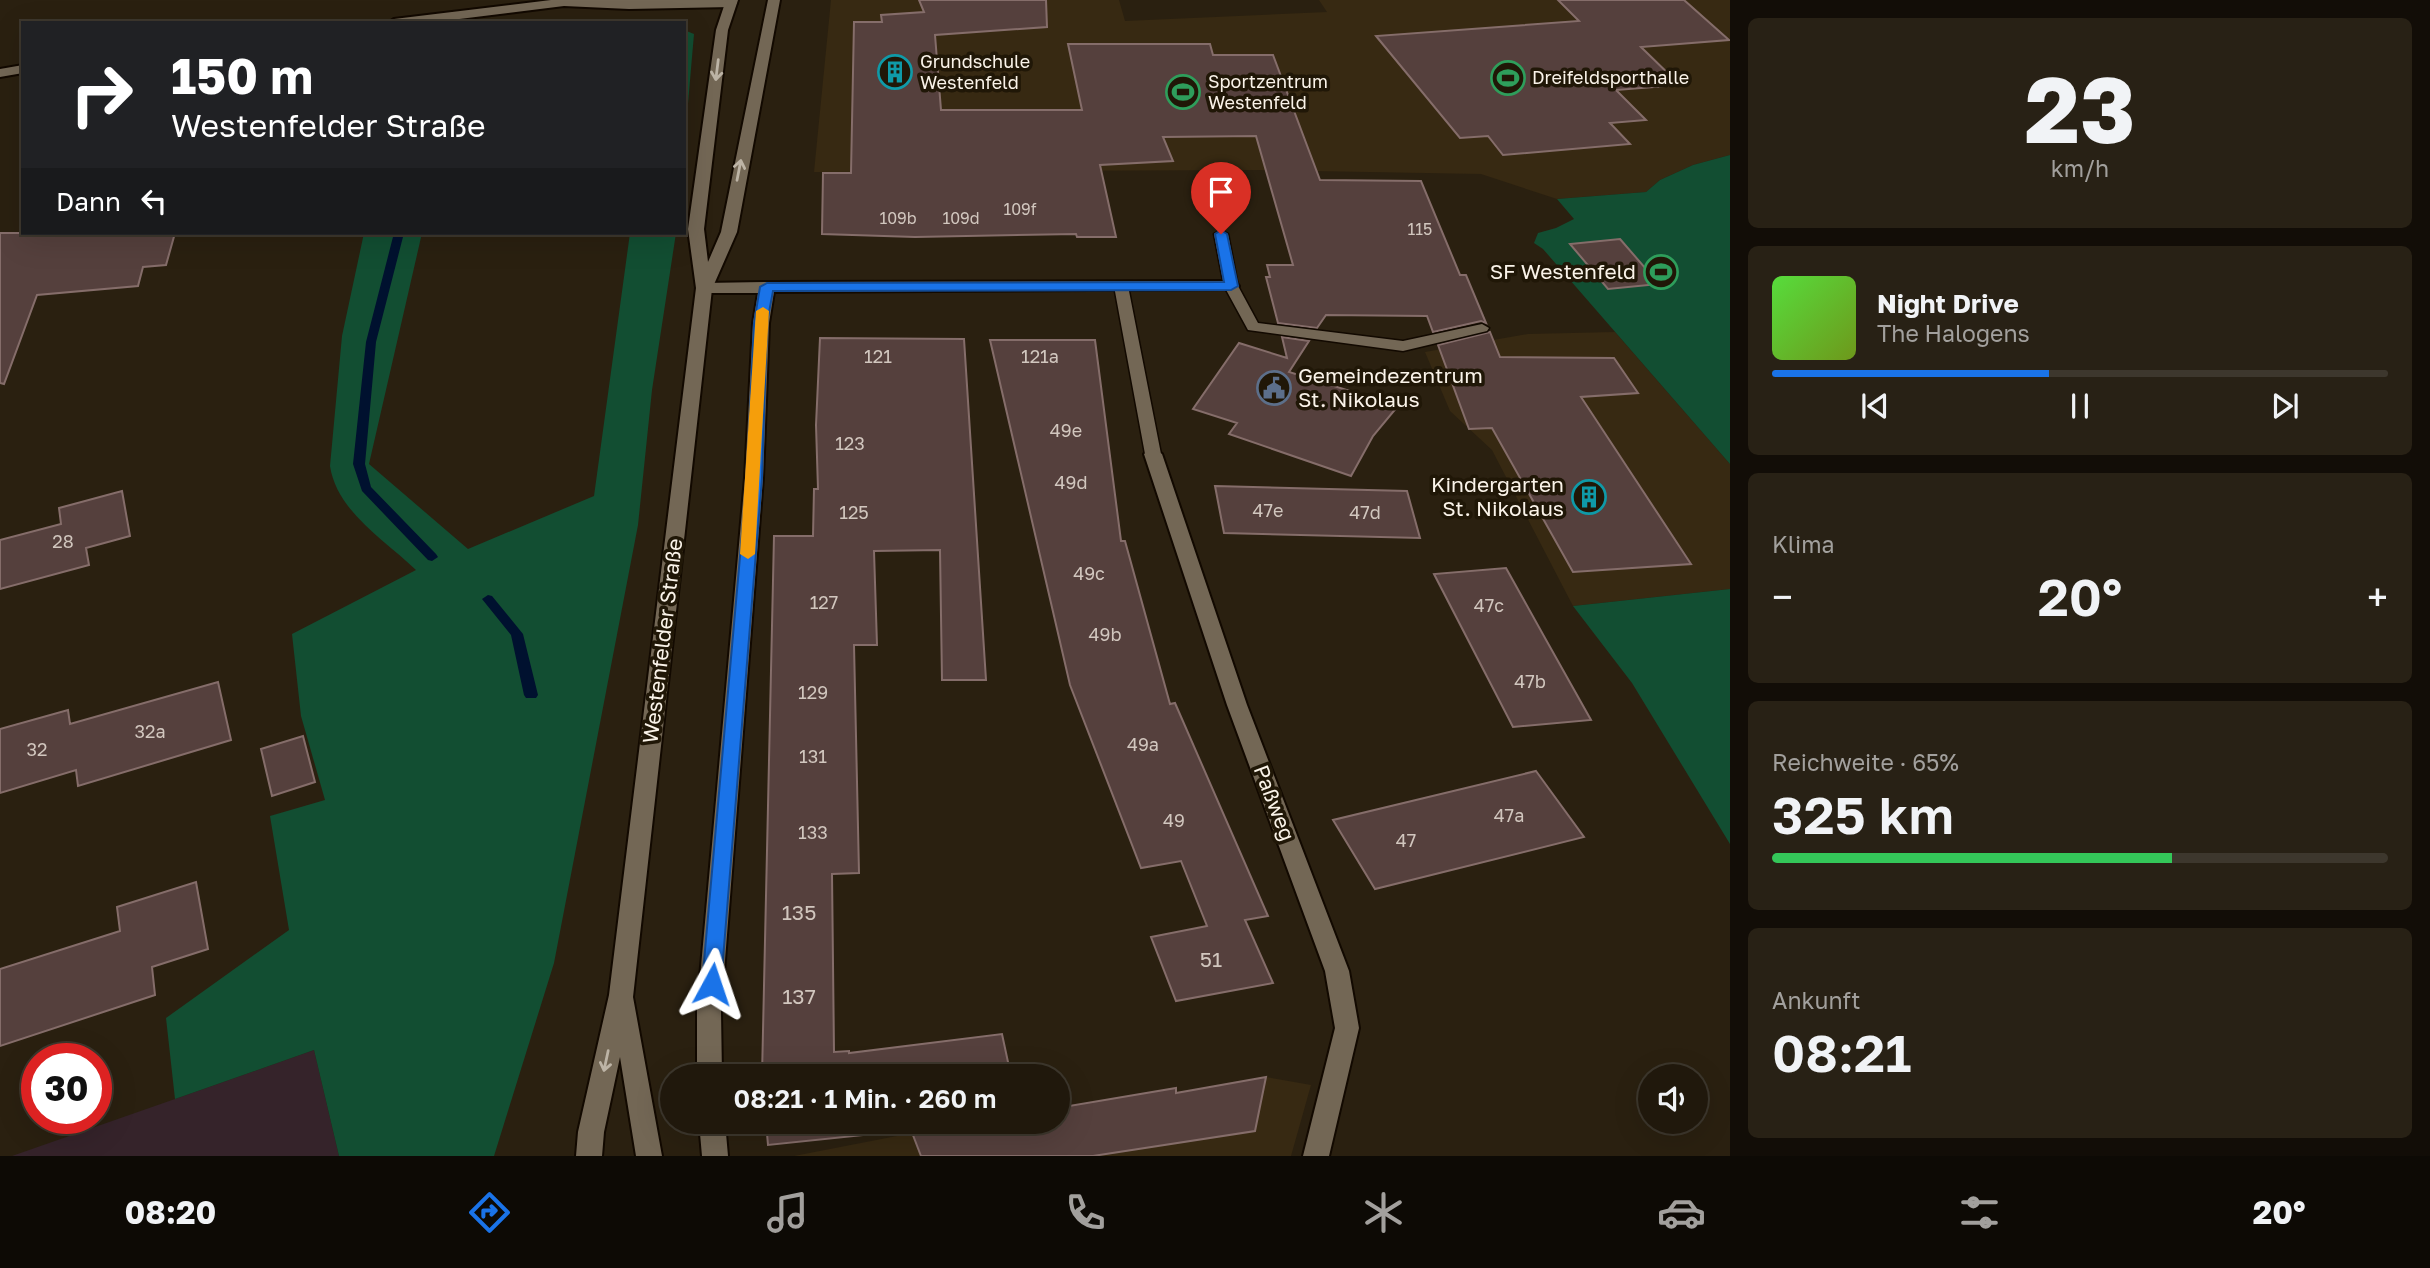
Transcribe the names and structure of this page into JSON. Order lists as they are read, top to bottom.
{
  "streets": {
    "street": ["Westenfelder Straße", "Paßweg"]
  },
  "places": {
    "building": ["Grundschule Westenfeld", "Kindergarten St. Nikolaus"],
    "sports": ["Dreifeldsporthalle", "Sportzentrum Westenfeld", "SF Westenfeld"],
    "public building": ["Gemeindezentrum St. Nikolaus"]
  },
  "house_numbers": [
    "109f",
    "109b",
    "109d",
    "115",
    "121",
    "121a",
    "49e",
    "123",
    "49d",
    "47e",
    "125",
    "47d",
    "28",
    "49c",
    "127",
    "47c",
    "49b",
    "47b",
    "129",
    "32a",
    "49a",
    "32",
    "131",
    "47a",
    "49",
    "133",
    "47",
    "135",
    "51",
    "137"
  ],
  "page": {
    "tile": [
      ["23", "km/h"],
      "Klima",
      ["Reichweite · 65%", "325 km"],
      ["Ankunft", "08:21"]
    ],
    "turn": ["150 m", "Westenfelder Straße"],
    "then": "Dann",
    "song": ["Night Drive", "The Halogens"],
    "heat": ["−", "20°", "+"],
    "limit": "30",
    "trip": "08:21 · 1 Min. · 260 m",
    "tabs": ["08:20", "20°"]
  }
}
